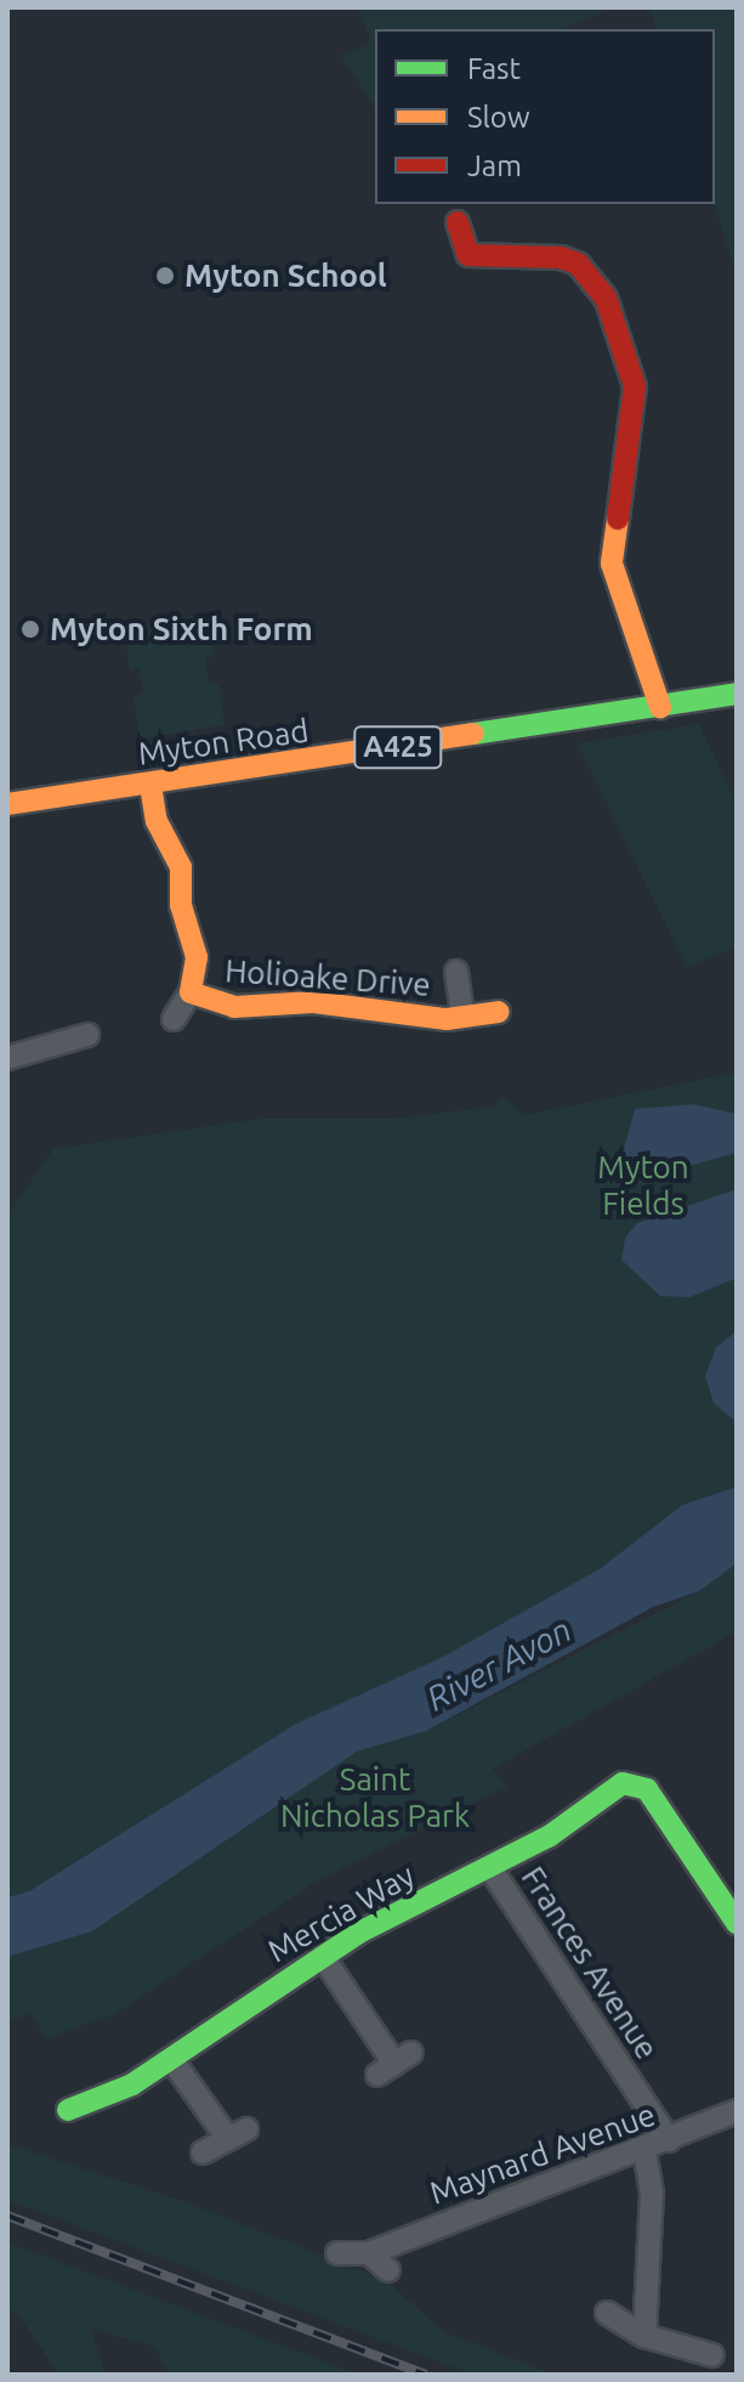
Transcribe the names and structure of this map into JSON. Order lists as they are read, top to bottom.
{
  "streets": {
    "street": [
      "Myton Road",
      "A425",
      "Holioake Drive",
      "Mercia Way",
      "Frances Avenue",
      "Maynard Avenue"
    ]
  },
  "crossings": [
    ["Myton Road", "Holioake Drive"],
    ["Mercia Way", "Frances Avenue"],
    ["Frances Avenue", "Maynard Avenue"]
  ],
  "water": ["River Avon"],
  "parks": ["Myton Fields", "Saint Nicholas Park"],
  "places": ["Myton School", "Myton Sixth Form"],
  "legend": ["Fast", "Slow", "Jam"]
}
